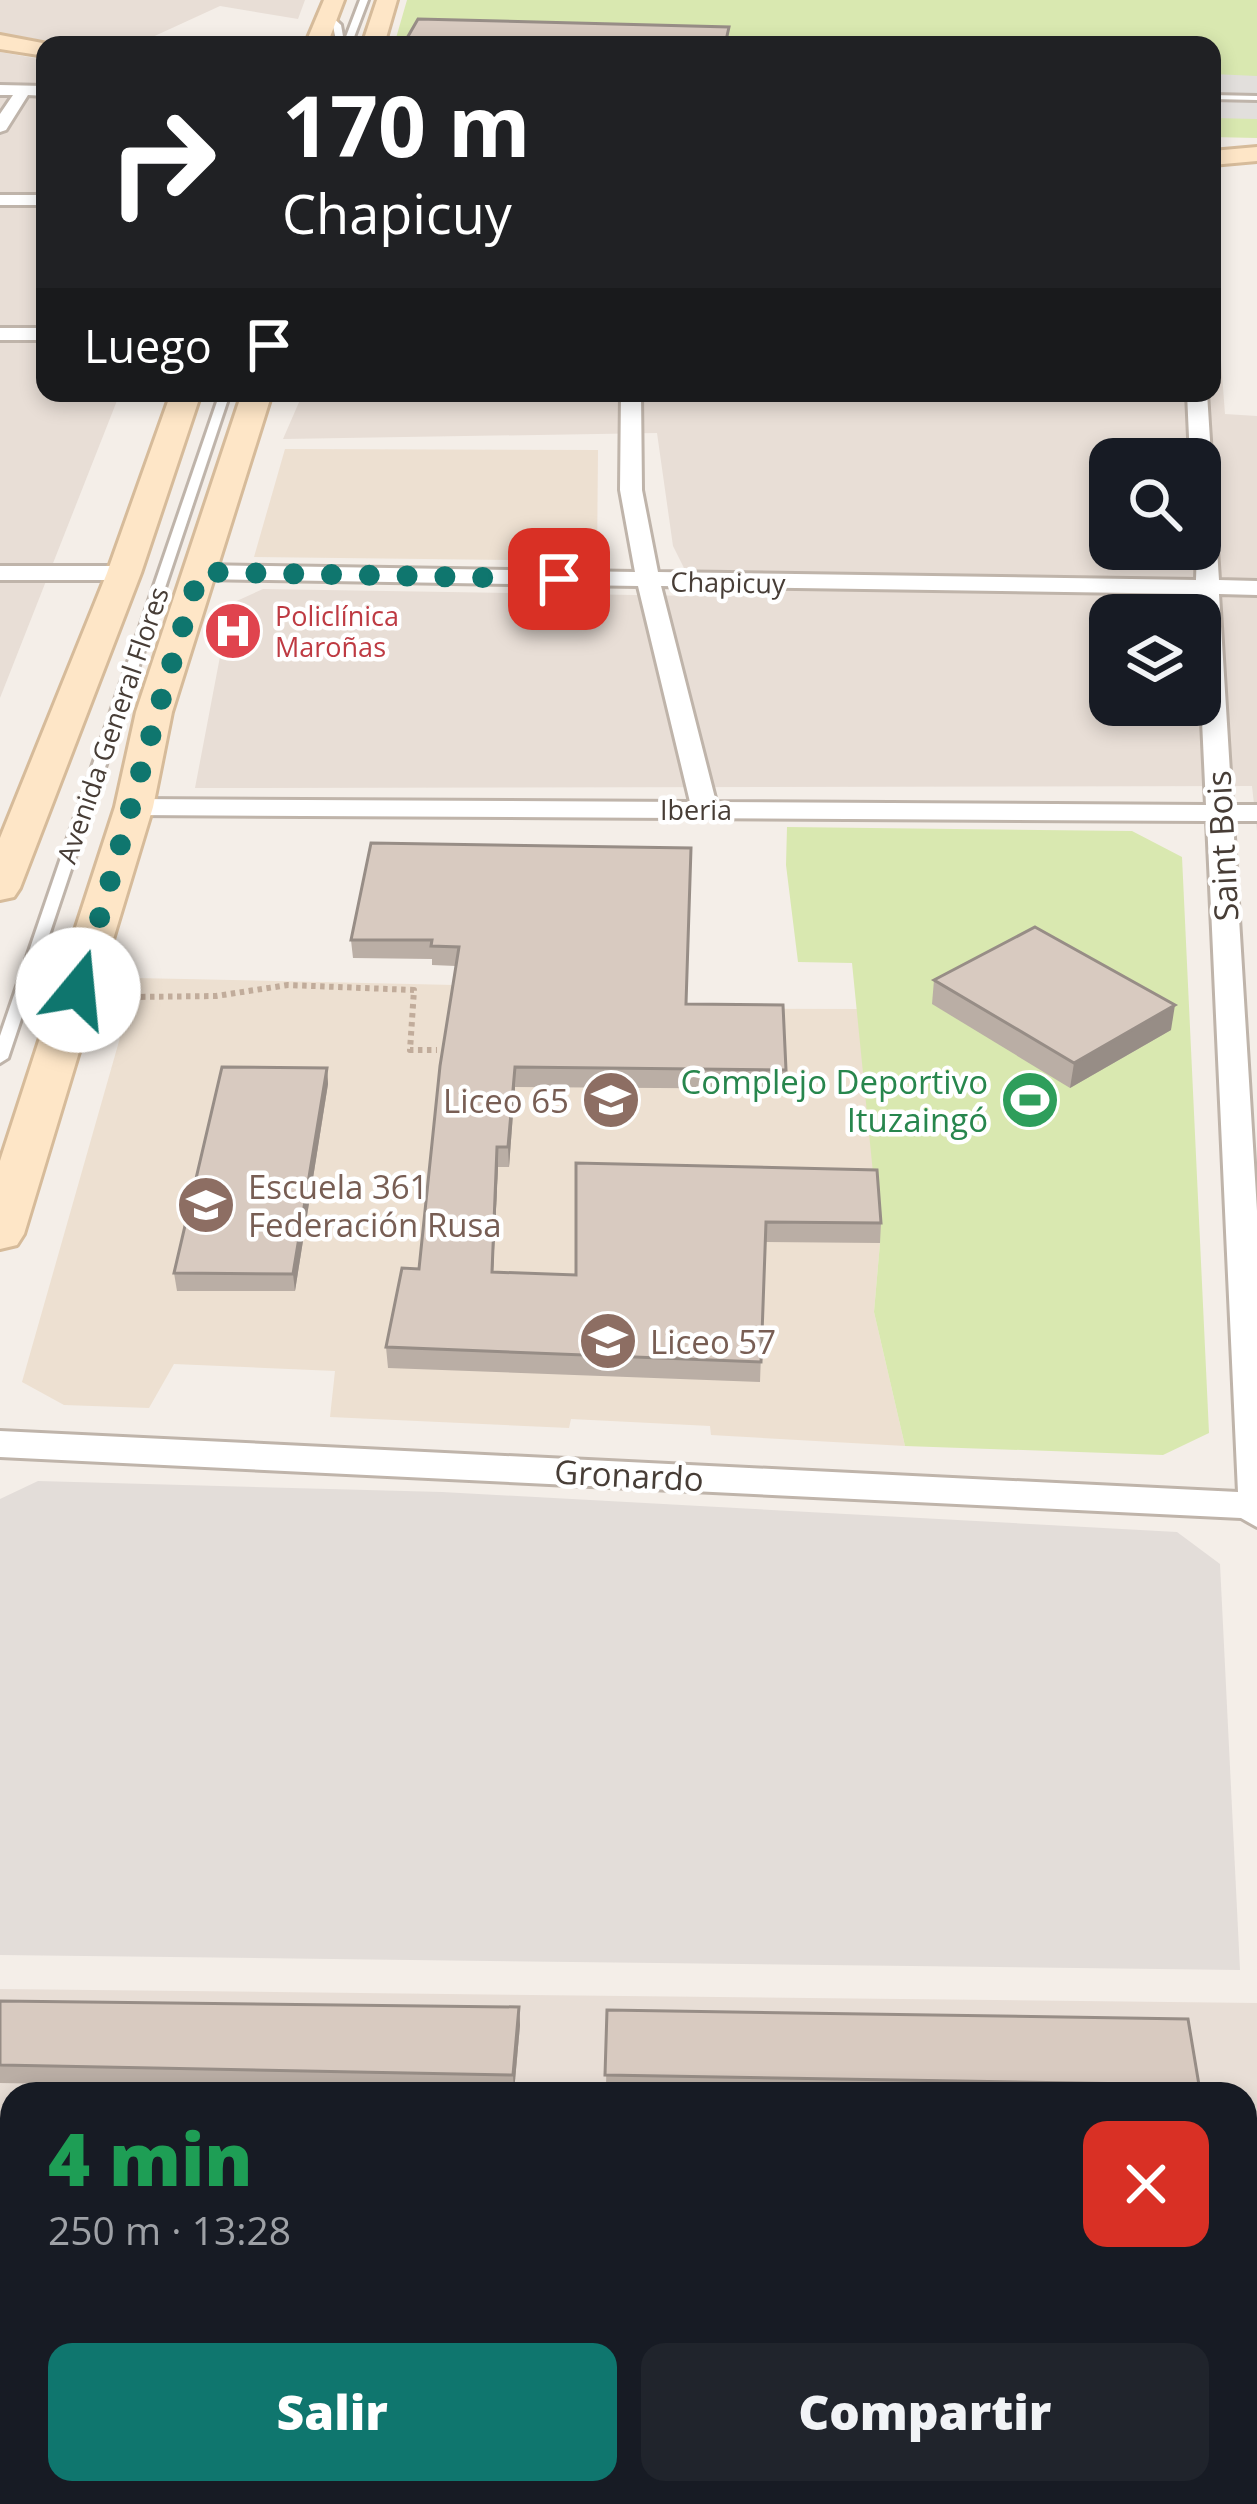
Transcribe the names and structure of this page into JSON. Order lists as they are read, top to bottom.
{
  "streets": {
    "main road": ["Avenida General Flores"],
    "street": [
      "Chapicuy",
      "Iberia",
      "Saint Bois",
      "Gronardo"
    ]
  },
  "crossings": [
    ["Chapicuy", "Avenida General Flores"],
    ["Chapicuy", "Saint Bois"],
    ["Avenida General Flores", "Iberia"],
    ["Iberia", "Saint Bois"],
    ["Saint Bois", "Gronardo"]
  ],
  "places": {
    "hospital": ["Policlínica Maroñas"],
    "school or university": ["Liceo 65", "Escuela 361 Federación Rusa", "Liceo 57"],
    "sports": ["Complejo Deportivo Ituzaingó"]
  },
  "page": {
    "turn": ["170 m", "Chapicuy"],
    "then": "Luego",
    "heading": ["4 min", "250 m · 13:28"],
    "buttons": ["Salir", "Compartir"]
  }
}
